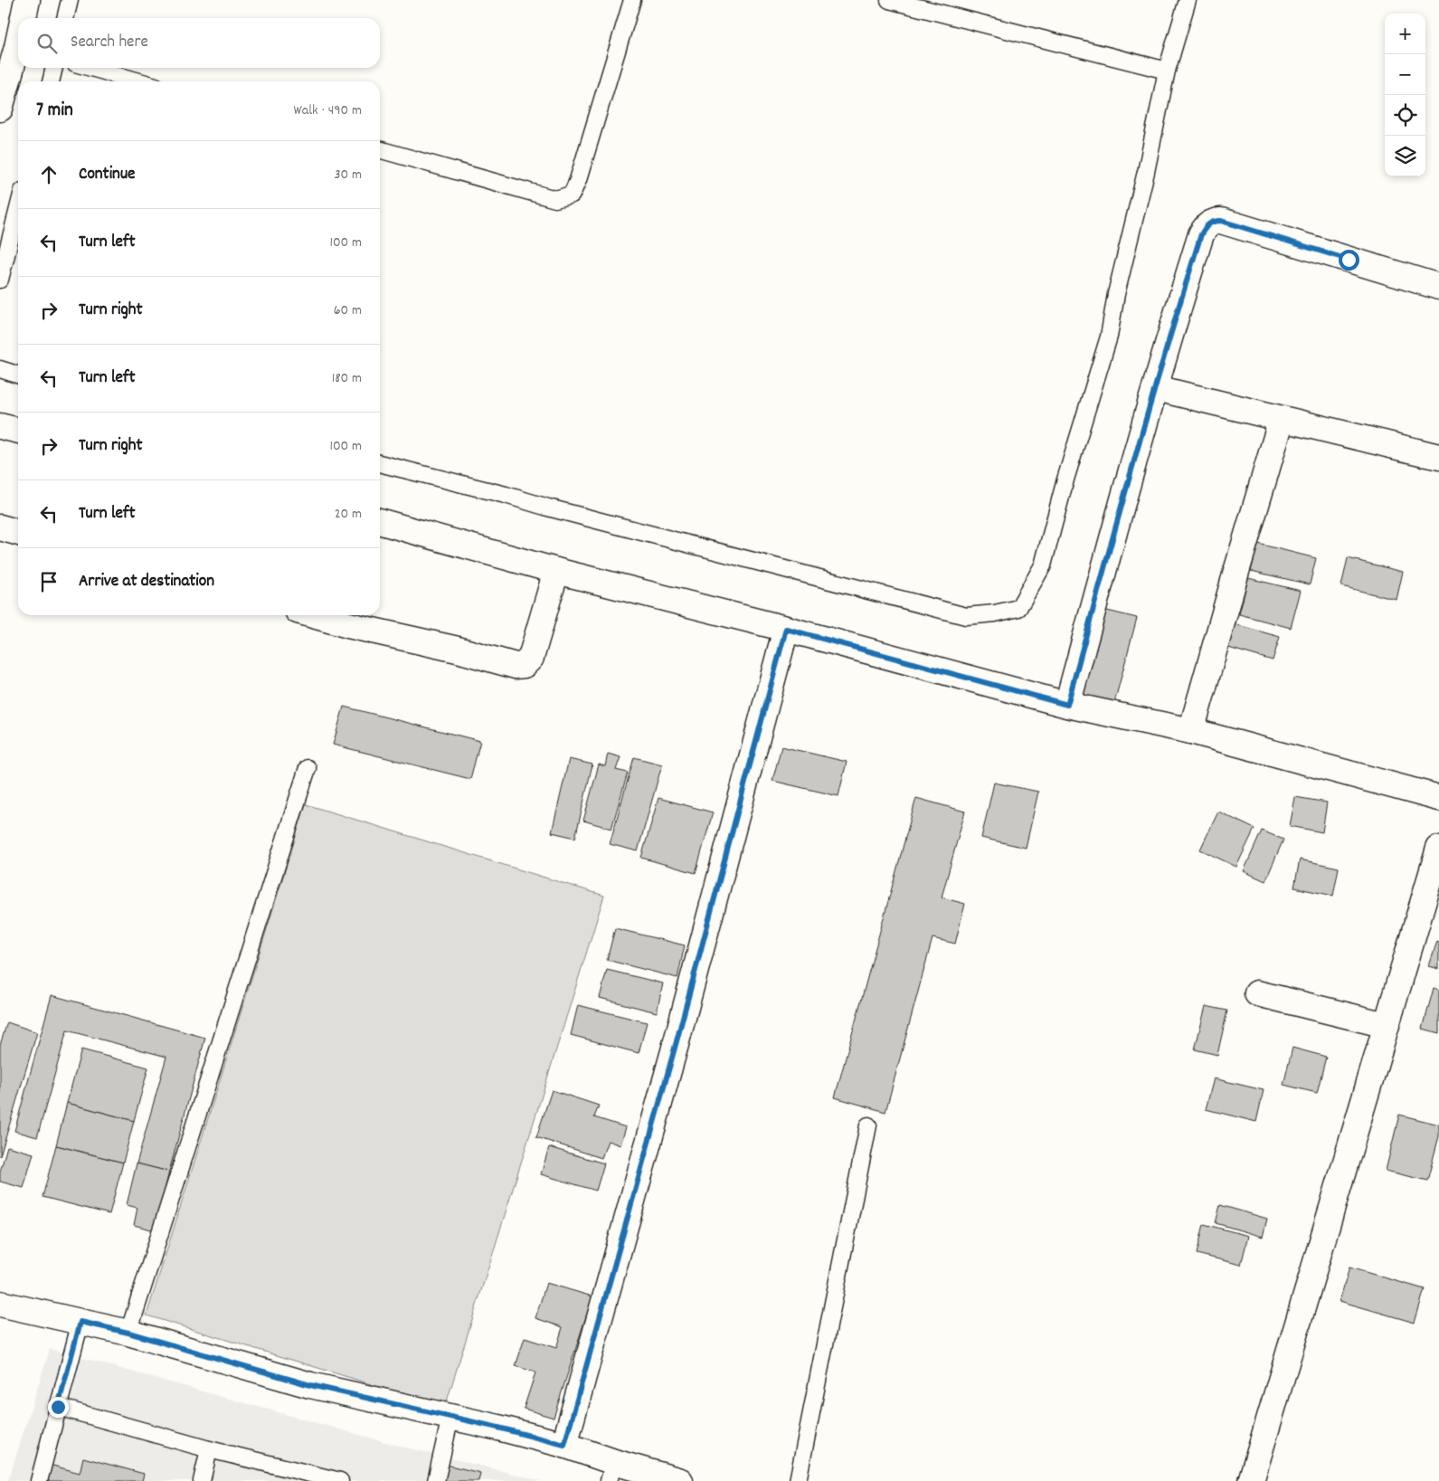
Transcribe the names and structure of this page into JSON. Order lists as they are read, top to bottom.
{
  "page": {
    "map_buttons": ["+", "−"],
    "search": "Search here",
    "heading": ["7 min", "Walk · 490 m"],
    "list": [
      ["Continue", "30 m"],
      ["Turn left", "100 m"],
      ["Turn right", "60 m"],
      ["Turn left", "180 m"],
      ["Turn right", "100 m"],
      ["Turn left", "20 m"],
      "Arrive at destination"
    ]
  }
}
